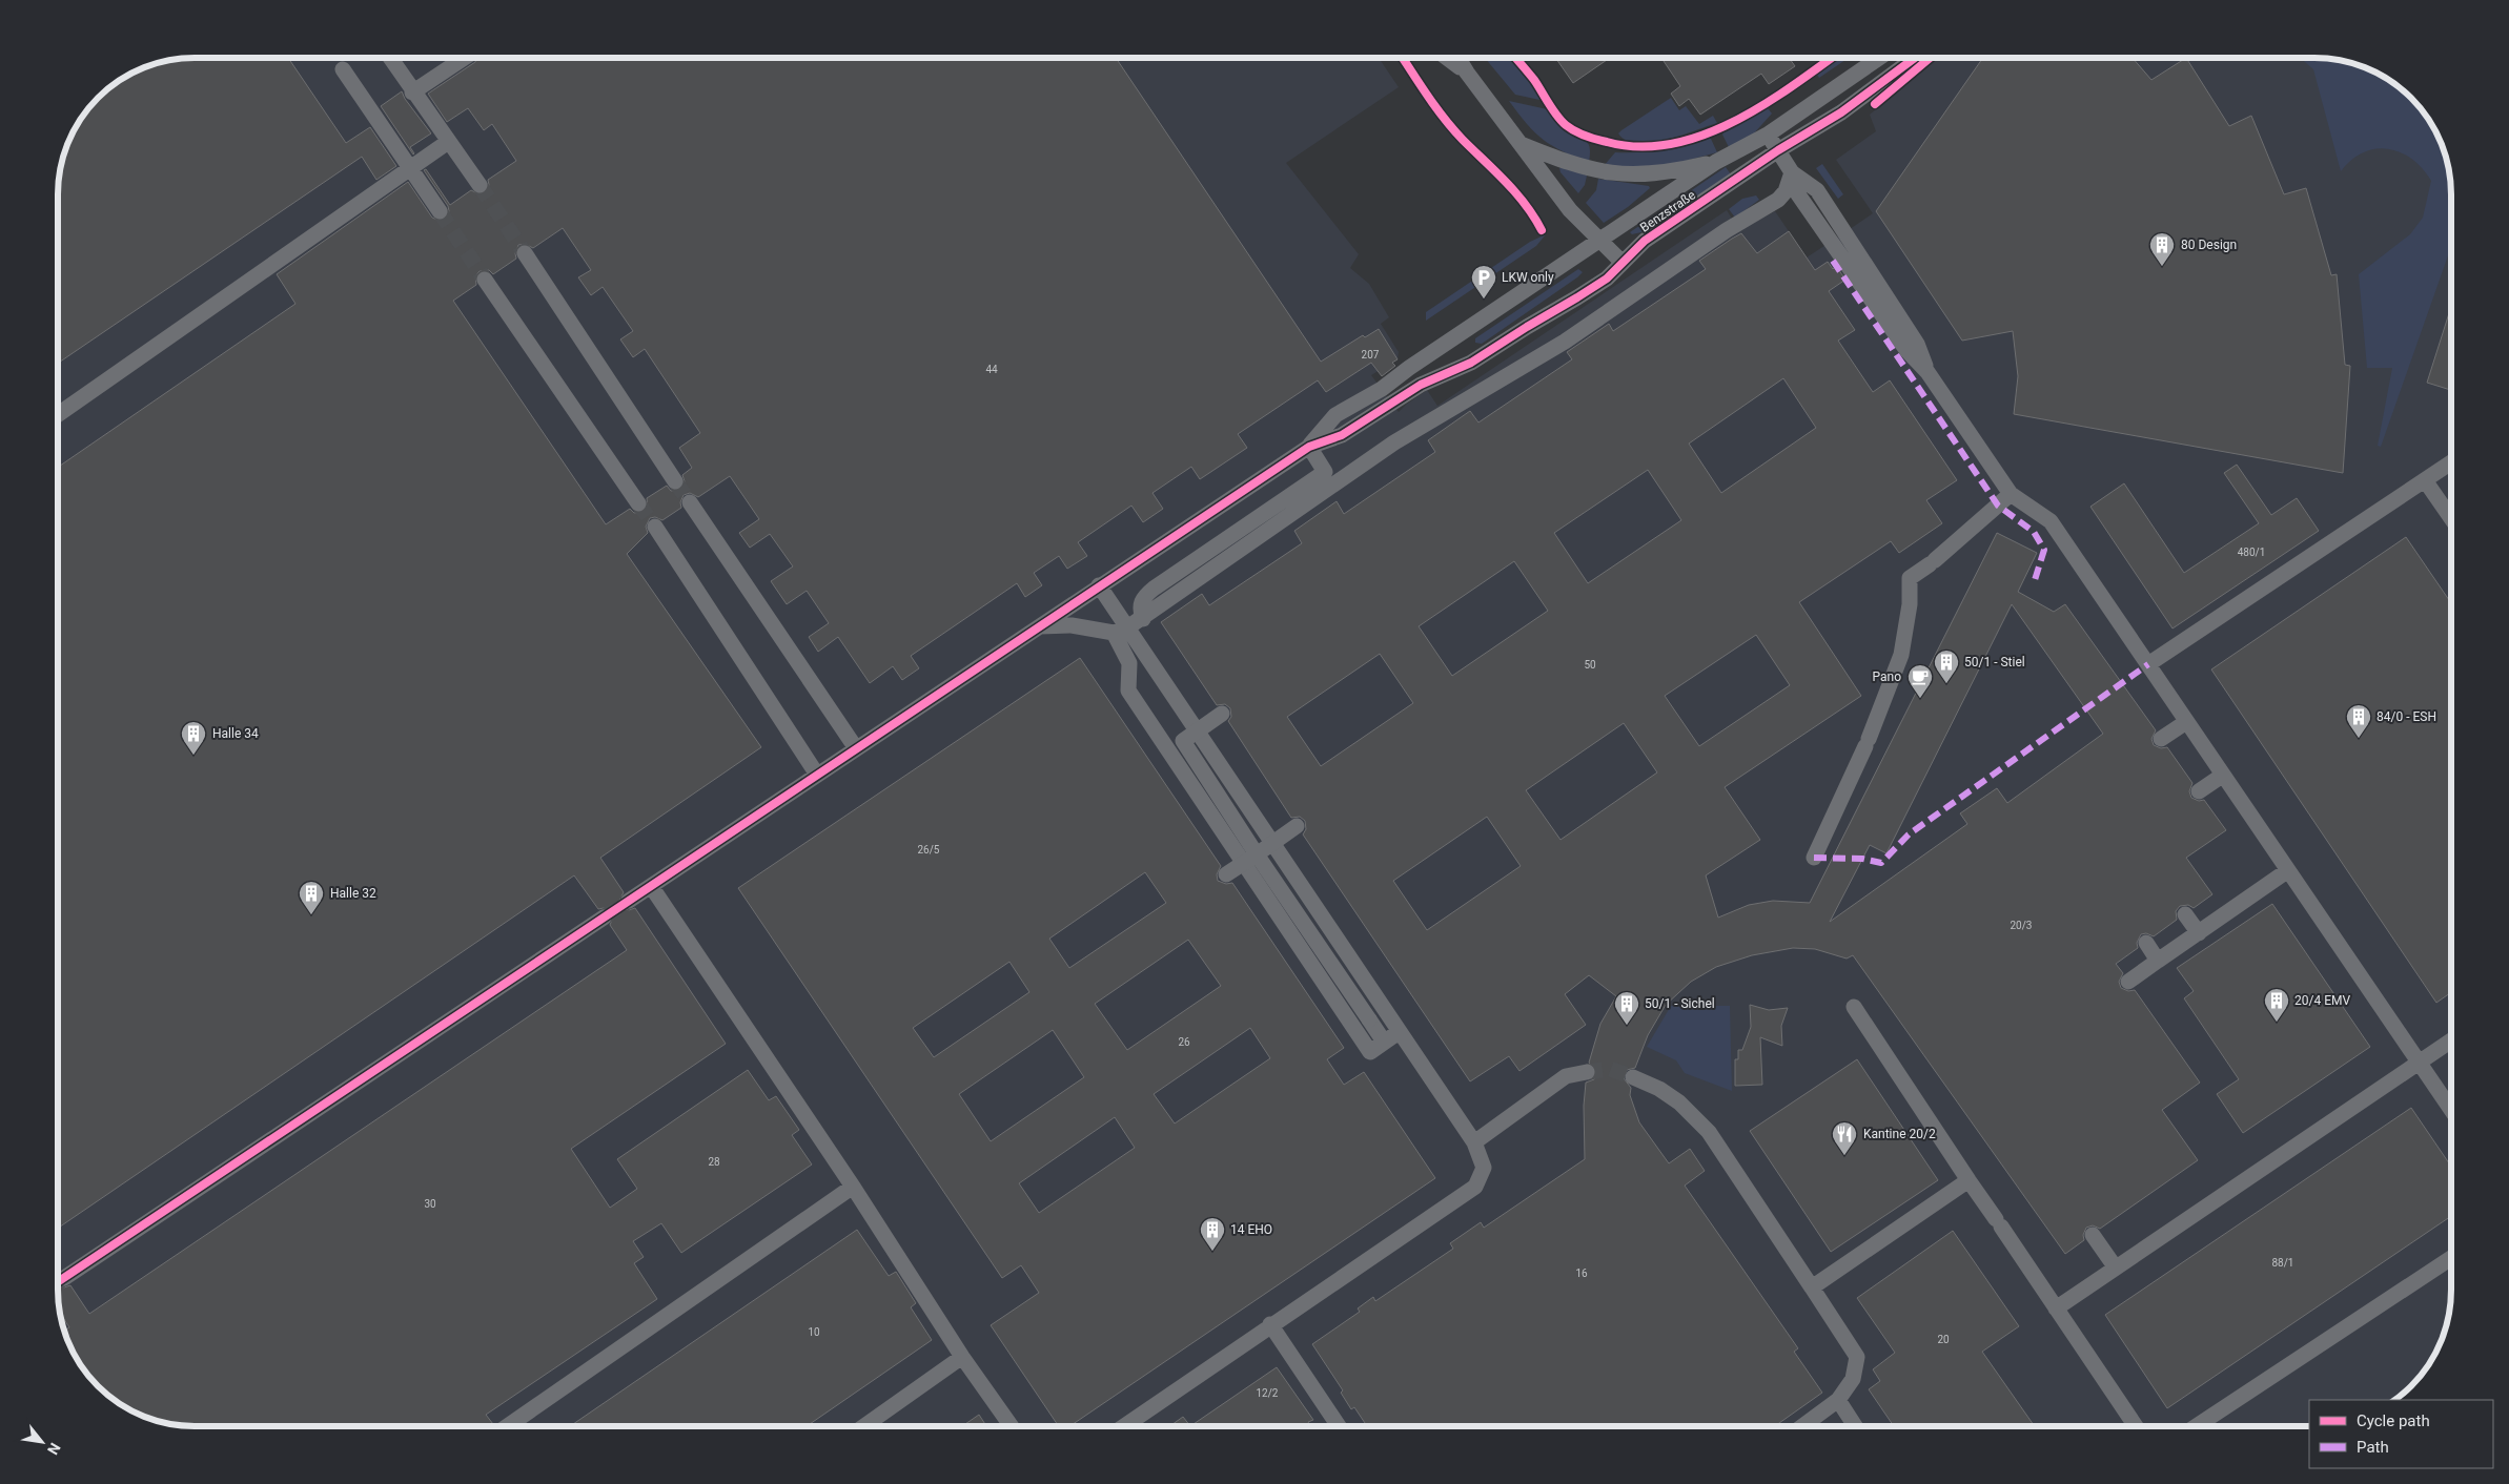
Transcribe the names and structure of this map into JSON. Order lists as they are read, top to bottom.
{
  "streets": {
    "street": ["Benzstraße"]
  },
  "places": {
    "building": [
      "80 Design",
      "50/1 - Stiel",
      "84/0 - ESH",
      "Halle 34",
      "Halle 32",
      "20/4 EMV",
      "50/1 - Sichel",
      "14 EHO"
    ],
    "parking": ["LKW only"],
    "cafe": ["Pano"],
    "restaurant": ["Kantine 20/2"]
  },
  "house_numbers": [
    "207",
    "44",
    "480/1",
    "50",
    "26/5",
    "20/3",
    "26",
    "28",
    "30",
    "88/1",
    "16",
    "10",
    "20",
    "12/2"
  ],
  "legend": ["Cycle path", "Path"],
  "north": "bottom right"
}
